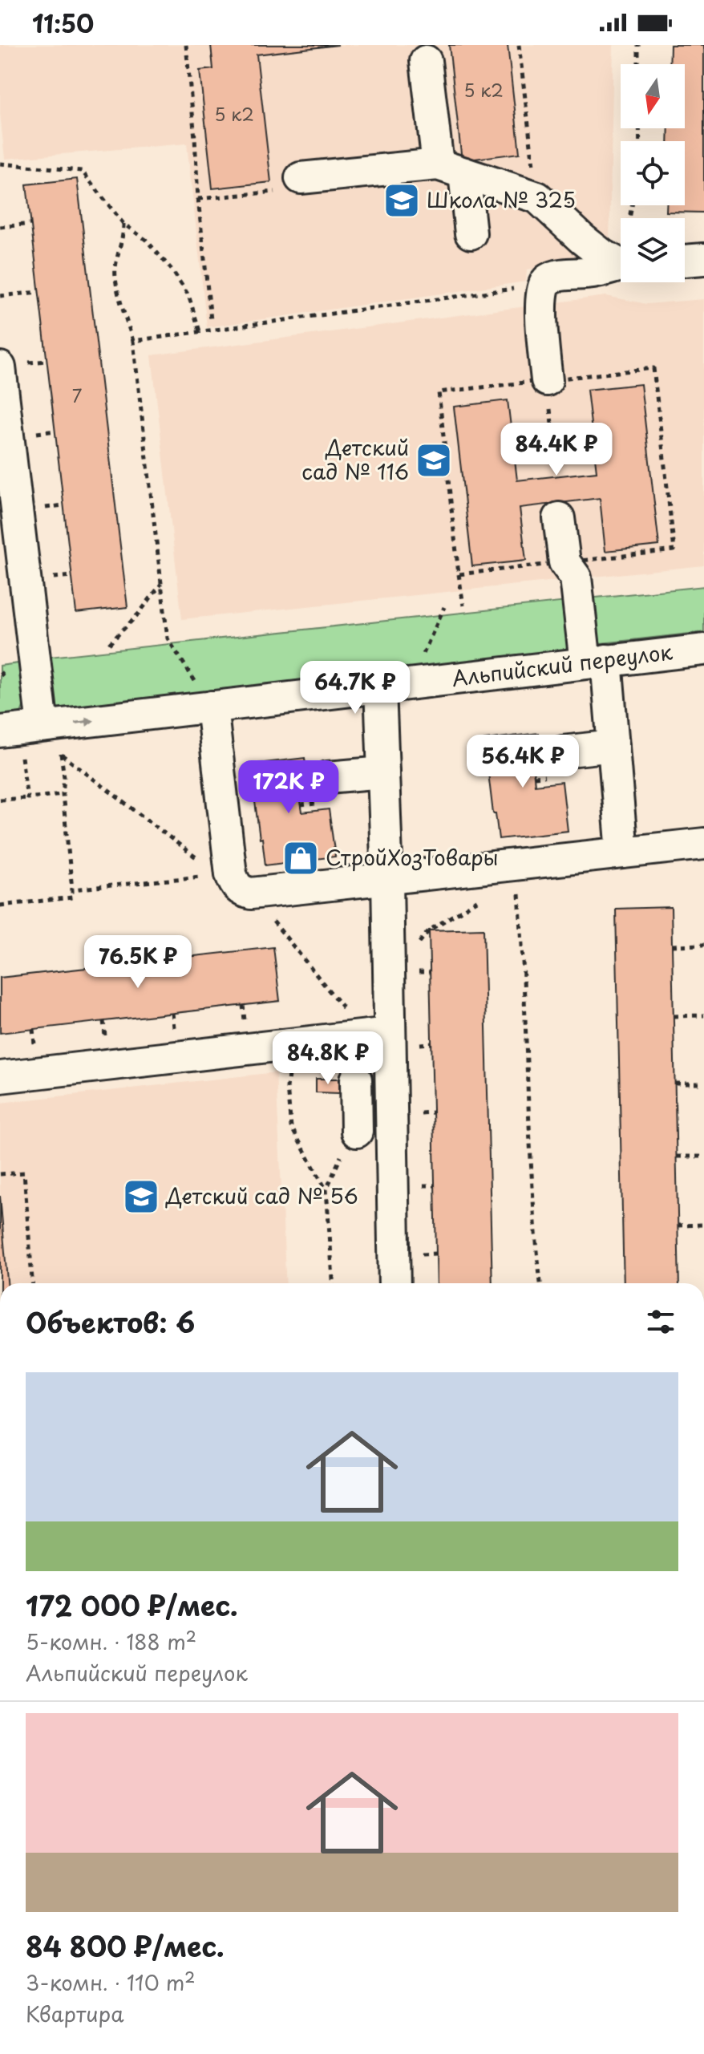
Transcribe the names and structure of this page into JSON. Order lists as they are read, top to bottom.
{
  "streets": {
    "street": ["Альпийский переулок"]
  },
  "places": {
    "school or university": ["Школа № 325", "Детский сад № 116", "Детский сад № 56"],
    "shop": ["СтройХозТовары"]
  },
  "house_numbers": ["5 к2", "5 к2", "7"],
  "north": "bottom",
  "page": {
    "status": "11:50",
    "price": [
      "84.4K ₽",
      "64.7K ₽",
      "56.4K ₽",
      "172K ₽",
      "76.5K ₽",
      "84.8K ₽"
    ],
    "heading": "Объектов: 6",
    "list": [
      {
        "name": "172 000 ₽/мес.",
        "note": "5-комн. · 188 m² · Альпийский переулок"
      },
      {
        "name": "84 800 ₽/мес.",
        "note": "3-комн. · 110 m² · Квартира"
      }
    ]
  }
}
